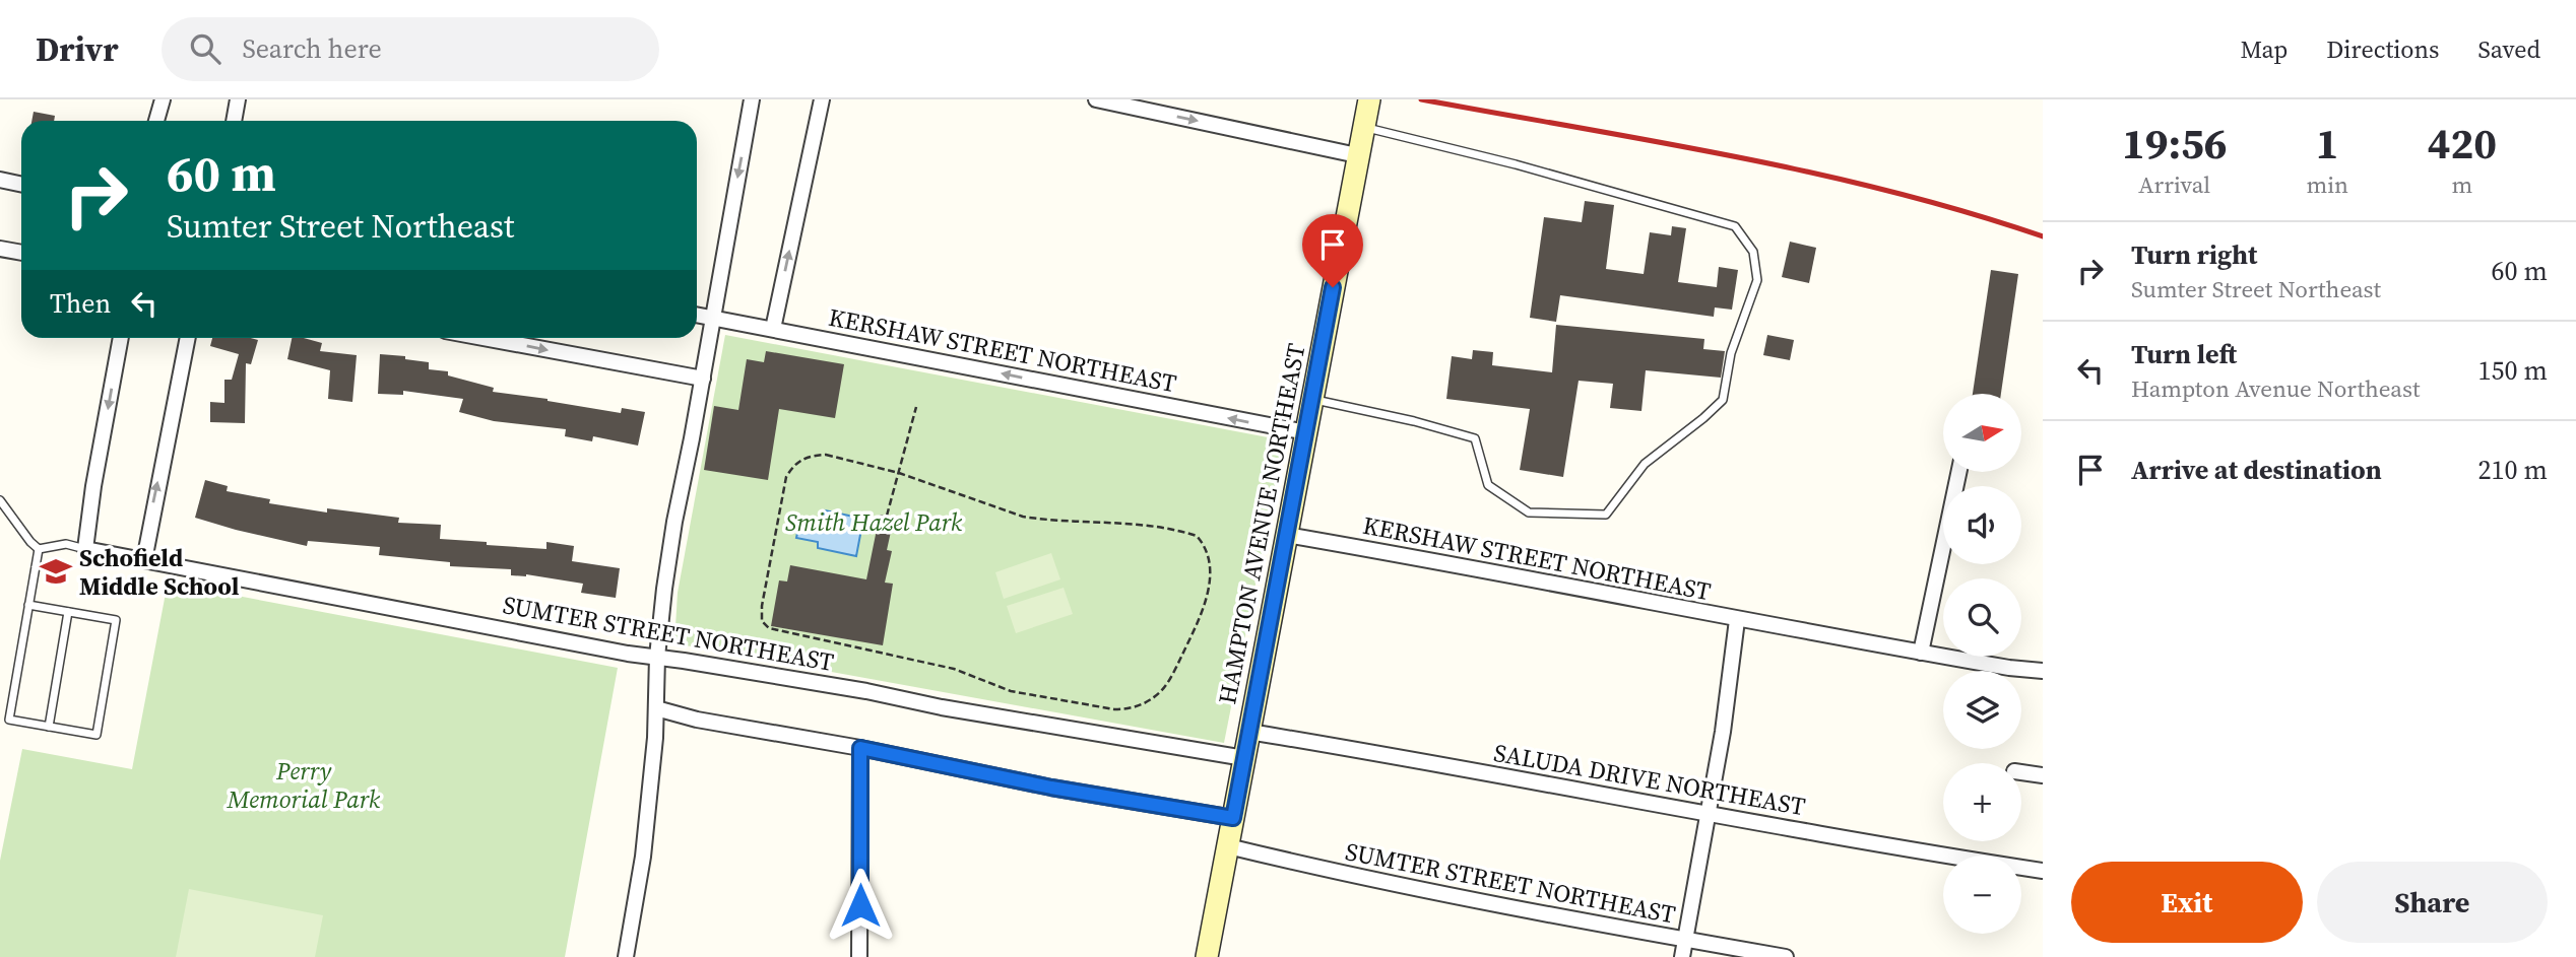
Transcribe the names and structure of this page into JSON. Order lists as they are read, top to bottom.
{
  "streets": {
    "street": [
      "KERSHAW STREET NORTHEAST",
      "HAMPTON AVENUE NORTHEAST",
      "SUMTER STREET NORTHEAST",
      "SALUDA DRIVE NORTHEAST"
    ]
  },
  "crossings": [
    ["KERSHAW STREET NORTHEAST", "HAMPTON AVENUE NORTHEAST"],
    ["HAMPTON AVENUE NORTHEAST", "SUMTER STREET NORTHEAST"],
    ["HAMPTON AVENUE NORTHEAST", "SALUDA DRIVE NORTHEAST"]
  ],
  "one_way": ["KERSHAW STREET NORTHEAST"],
  "parks": ["Smith Hazel Park", "Perry Memorial Park"],
  "places": {
    "school or university": ["Schofield Middle School"]
  },
  "north": "right",
  "page": {
    "header": "Drivr",
    "search": "Search here",
    "nav": ["Map", "Directions", "Saved"],
    "eta": [
      "19:56",
      "Arrival",
      "1",
      "min",
      "420",
      "m"
    ],
    "turn": ["60 m", "Sumter Street Northeast"],
    "list": [
      {
        "name": "Turn right",
        "note": "Sumter Street Northeast",
        "value": "60 m"
      },
      {
        "name": "Turn left",
        "note": "Hampton Avenue Northeast",
        "value": "150 m"
      },
      {
        "name": "Arrive at destination",
        "value": "210 m"
      }
    ],
    "then": "Then",
    "map_buttons": ["+", "−"],
    "buttons": ["Exit", "Share"]
  }
}
